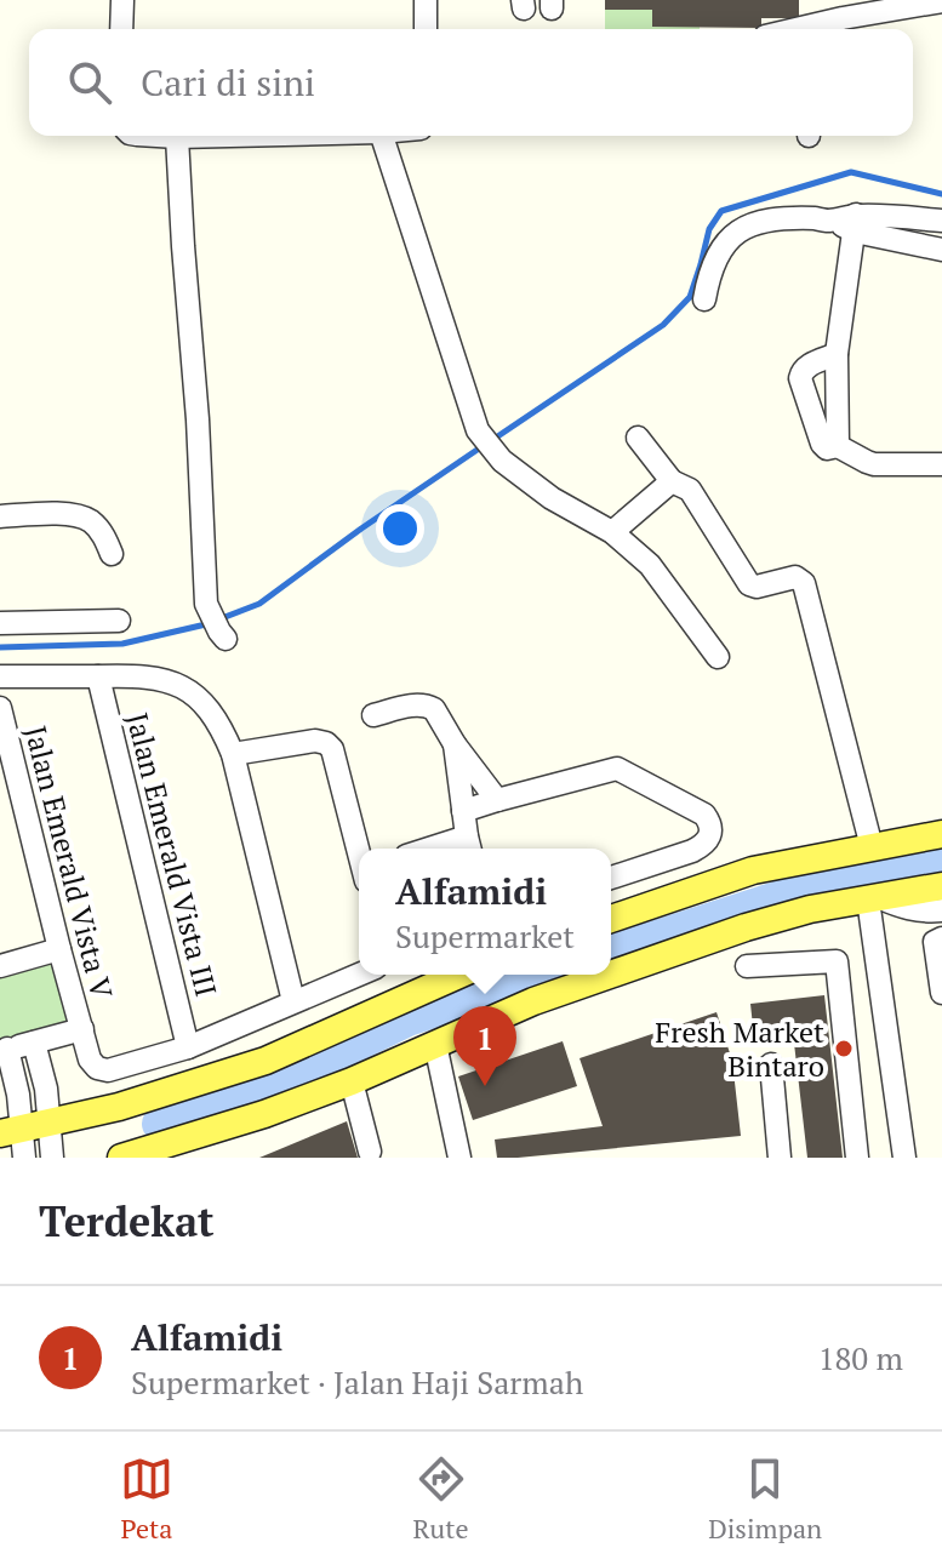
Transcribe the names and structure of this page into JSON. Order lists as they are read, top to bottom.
{
  "streets": {
    "street": ["Jalan Emerald Vista III", "Jalan Emerald Vista V"]
  },
  "crossings": [
    ["Jalan Emerald Vista III", "Jalan Emerald Vista V"]
  ],
  "places": ["Fresh Market Bintaro"],
  "page": {
    "search": "Cari di sini",
    "popup": ["Alfamidi", "Supermarket"],
    "pins": "1",
    "heading": "Terdekat",
    "list": [
      {
        "mark": "1",
        "name": "Alfamidi",
        "note": "Supermarket · Jalan Haji Sarmah",
        "value": "180 m"
      }
    ],
    "nav": ["Peta", "Rute", "Disimpan"]
  }
}
